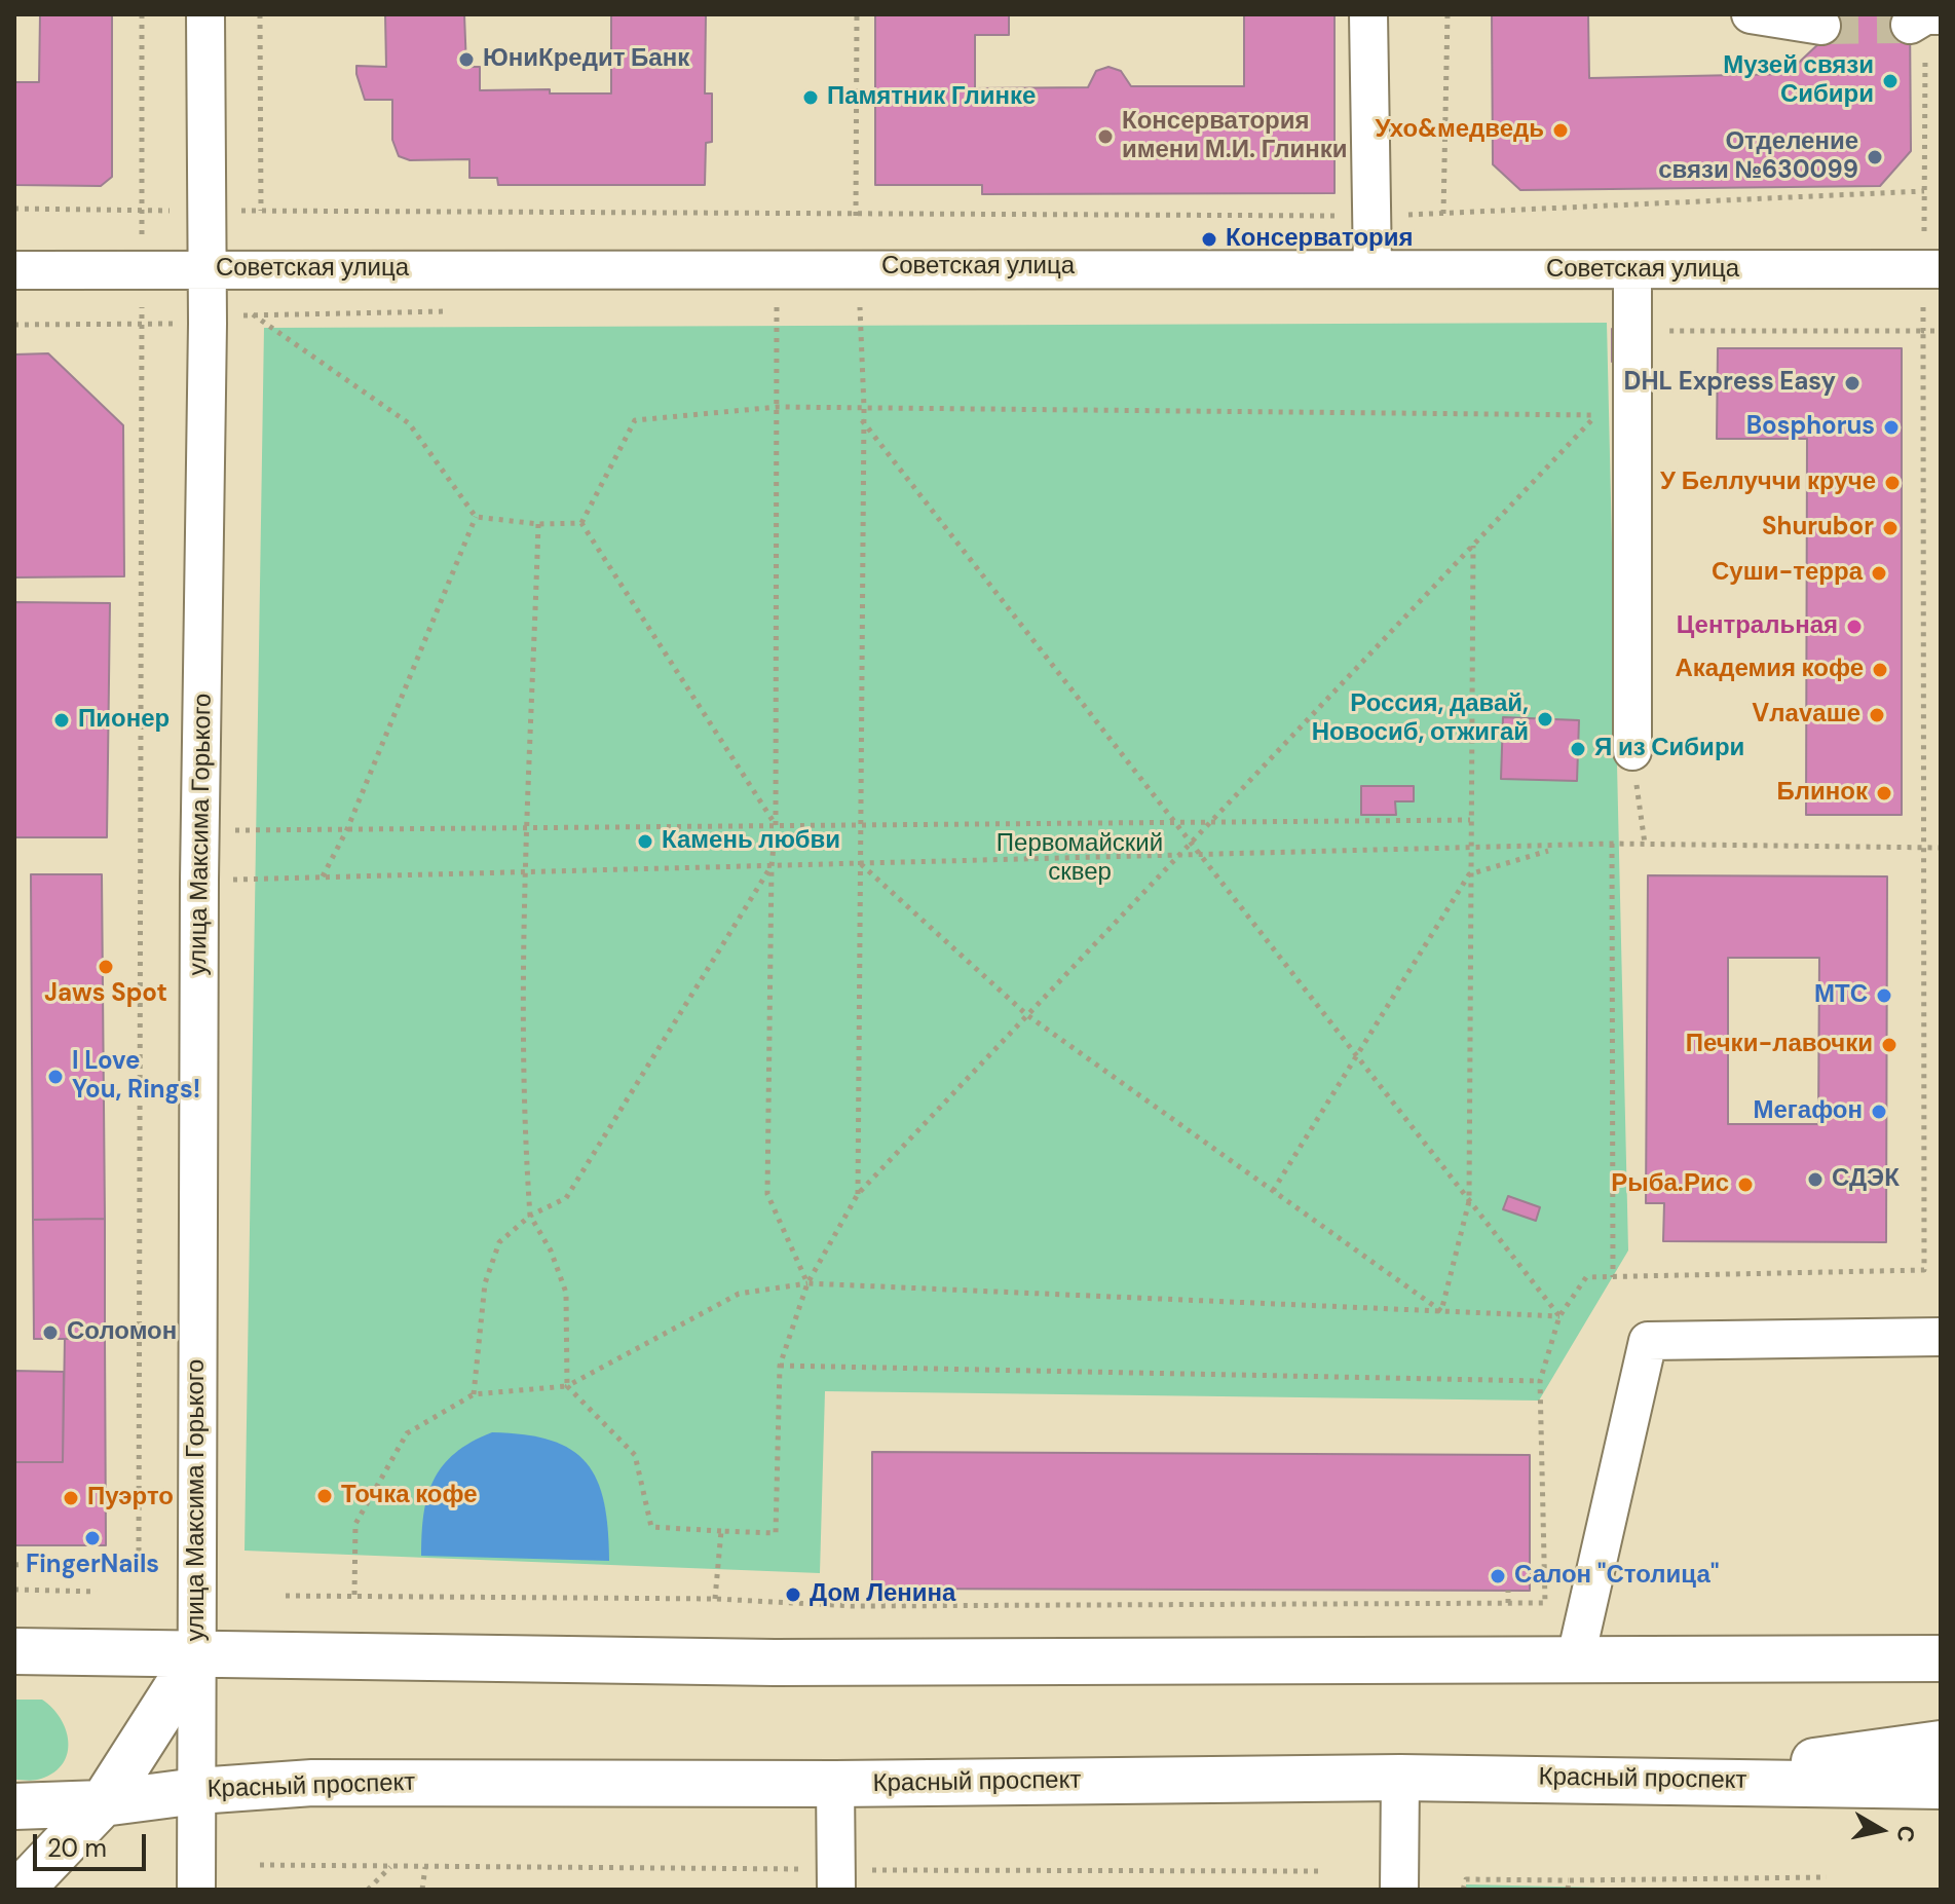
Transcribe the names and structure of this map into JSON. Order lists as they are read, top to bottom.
{
  "streets": {
    "main road": ["Красный проспект"],
    "street": ["Советская улица", "улица Максима Горького"]
  },
  "crossings": [
    ["Советская улица", "улица Максима Горького"],
    ["улица Максима Горького", "Красный проспект"]
  ],
  "parks": ["Первомайский сквер"],
  "places": [
    "ЮниКредит Банк",
    "Музей связи Сибири",
    "Памятник Глинке",
    "Ухо&медведь",
    "Консерватория имени М.И. Глинки",
    "Отделение связи №630099",
    "Консерватория",
    "DHL Express Easy",
    "Bosphorus",
    "У Беллуччи круче",
    "Shurubor",
    "Суши-терра",
    "Центральная",
    "Академия кофе",
    "Vлаvаше",
    "Россия, давай, Новосиб, отжигай",
    "Пионер",
    "Я из Сибири",
    "Блинок",
    "Камень любви",
    "Jaws Spot",
    "МТС",
    "Печки-лавочки",
    "I Love You, Rings!",
    "Мегафон",
    "СДЭК",
    "Рыба.Рис",
    "Соломон",
    "Точка кофе",
    "Пуэрто",
    "FingerNails",
    "Салон \"Столица\"",
    "Дом Ленина"
  ],
  "scale_bar": "20 m",
  "north": "right"
}
